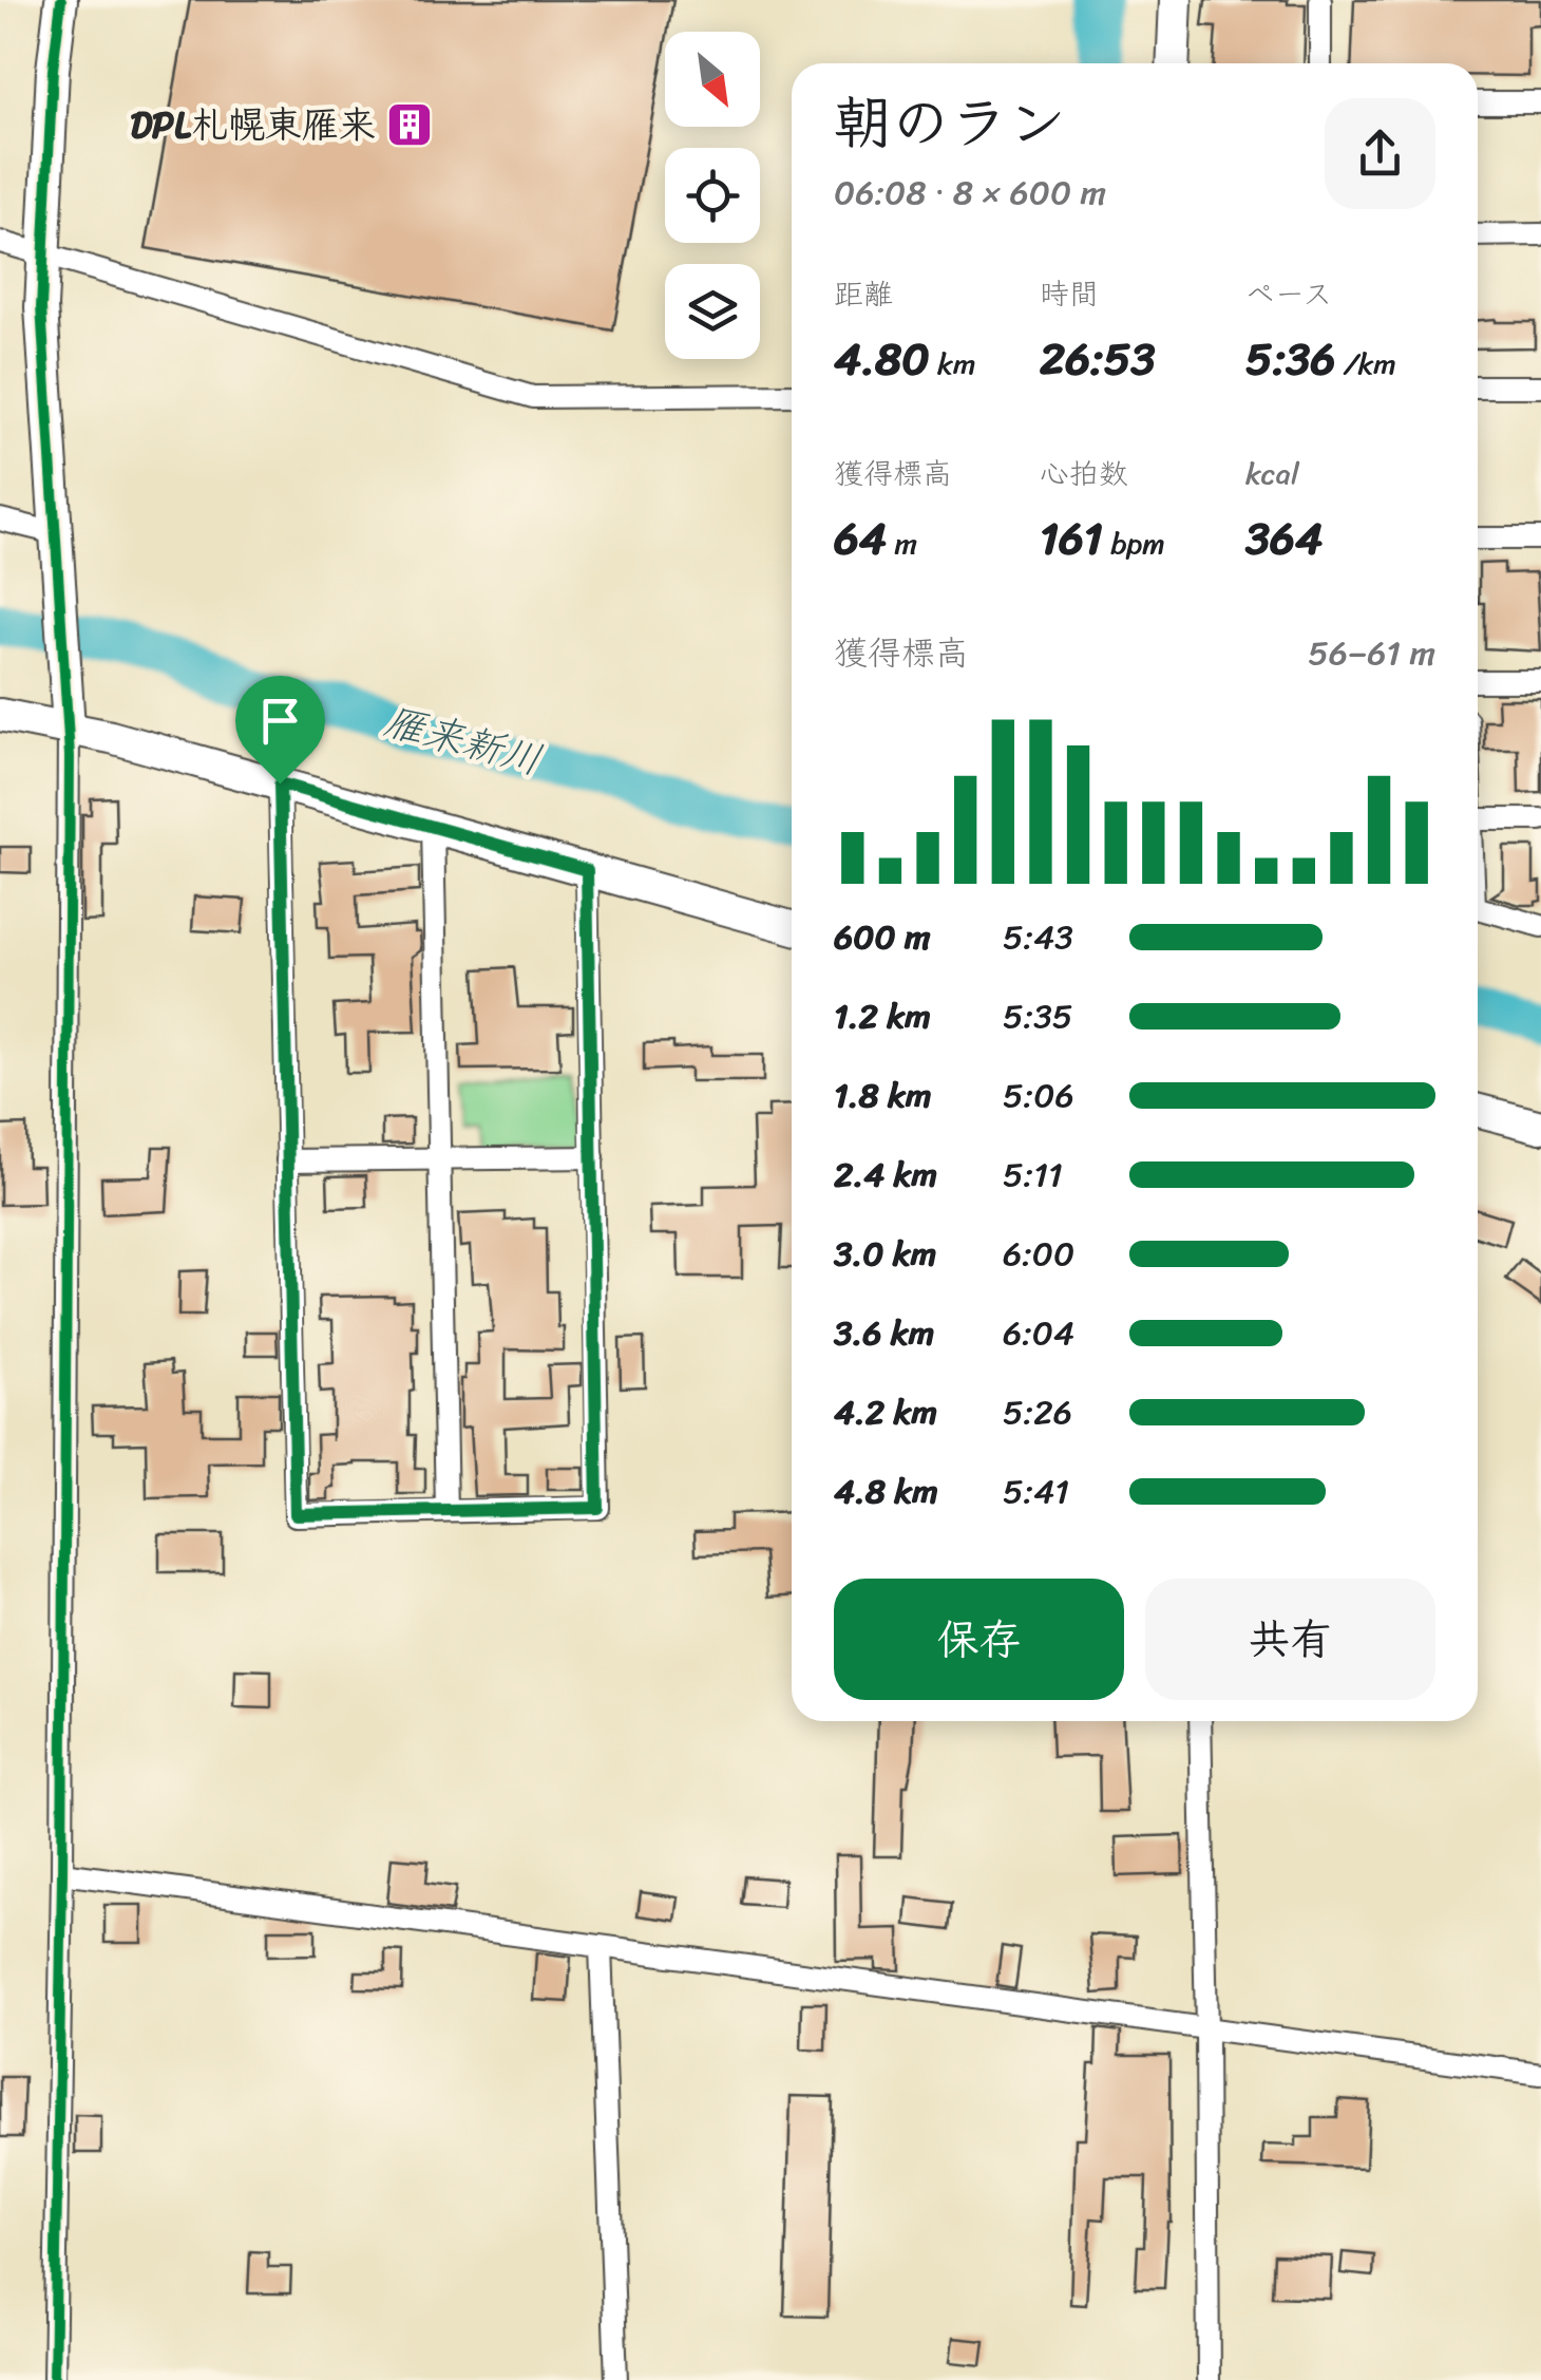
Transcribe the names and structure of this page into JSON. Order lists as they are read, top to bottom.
{
  "water": ["雁来新川"],
  "places": {
    "building": ["DPL札幌東雁来"]
  },
  "north": "bottom right",
  "page": {
    "heading": ["朝のラン", "06:08 · 8 × 600 m"],
    "stats": [
      ["距離", "4.80 km"],
      ["時間", "26:53"],
      ["ペース", "5:36 /km"],
      ["獲得標高", "64 m"],
      ["心拍数", "161 bpm"],
      ["kcal", "364"]
    ],
    "chart": ["獲得標高", "56–61 m"],
    "list": [
      {
        "name": "600 m",
        "note": "5:43"
      },
      {
        "name": "1.2 km",
        "note": "5:35"
      },
      {
        "name": "1.8 km",
        "note": "5:06"
      },
      {
        "name": "2.4 km",
        "note": "5:11"
      },
      {
        "name": "3.0 km",
        "note": "6:00"
      },
      {
        "name": "3.6 km",
        "note": "6:04"
      },
      {
        "name": "4.2 km",
        "note": "5:26"
      },
      {
        "name": "4.8 km",
        "note": "5:41"
      }
    ],
    "buttons": ["保存", "共有"]
  }
}
